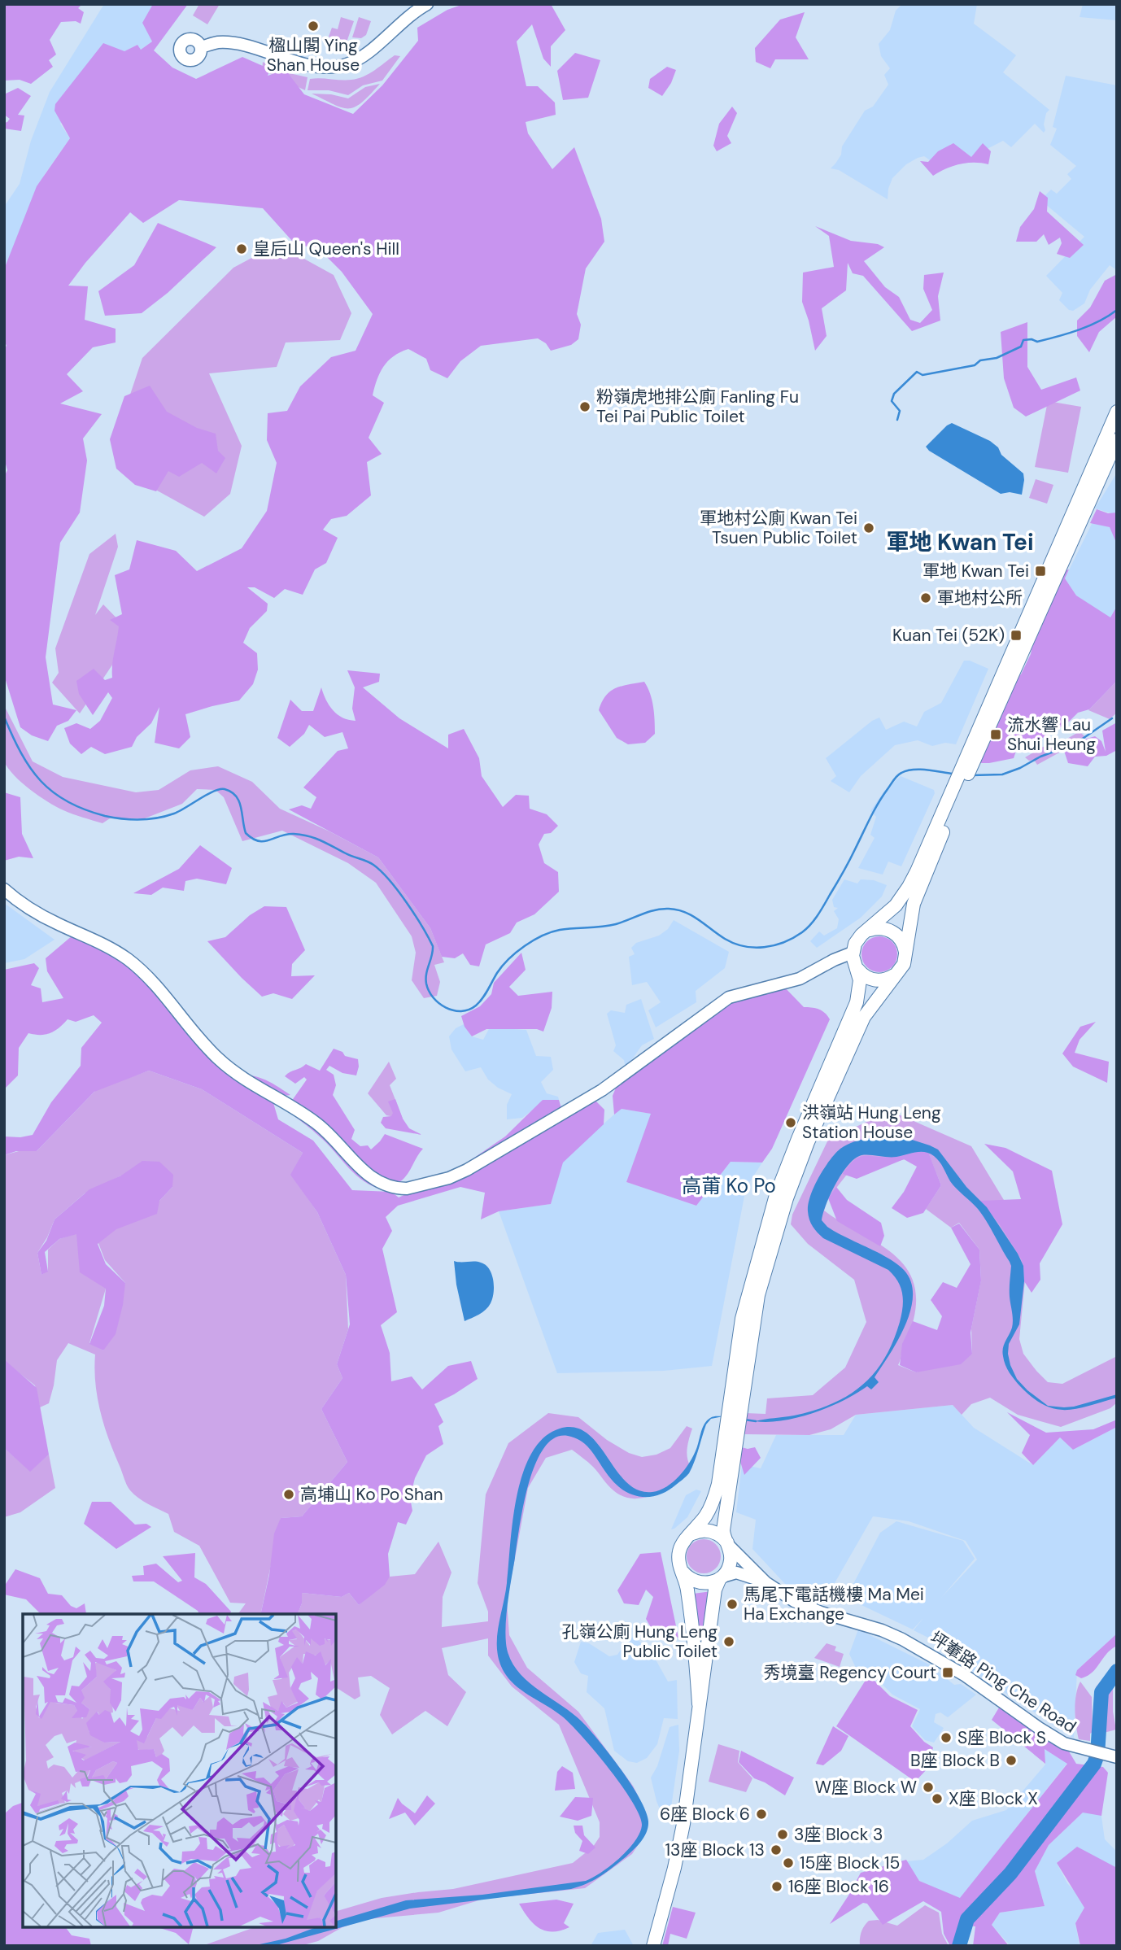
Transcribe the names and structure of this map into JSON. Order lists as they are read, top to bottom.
{
  "streets": {
    "street": ["坪輋路 Ping Che Road"]
  },
  "districts": ["軍地 Kwan Tei", "高莆 Ko Po"],
  "places": {
    "other": [
      "楹山閣 Ying Shan House",
      "皇后山 Queen's Hill",
      "粉嶺虎地排公廁 Fanling Fu Tei Pai Public Toilet",
      "軍地村公廁 Kwan Tei Tsuen Public Toilet",
      "軍地村公所",
      "洪嶺站 Hung Leng Station House",
      "高埔山 Ko Po Shan",
      "馬尾下電話機樓 Ma Mei Ha Exchange",
      "孔嶺公廁 Hung Leng Public Toilet",
      "S座 Block S",
      "B座 Block B",
      "W座 Block W",
      "X座 Block X",
      "6座 Block 6",
      "3座 Block 3",
      "13座 Block 13",
      "15座 Block 15",
      "16座 Block 16"
    ],
    "transit": [
      "軍地 Kwan Tei",
      "Kuan Tei (52K)",
      "流水響 Lau Shui Heung",
      "秀境臺 Regency Court"
    ]
  }
}
